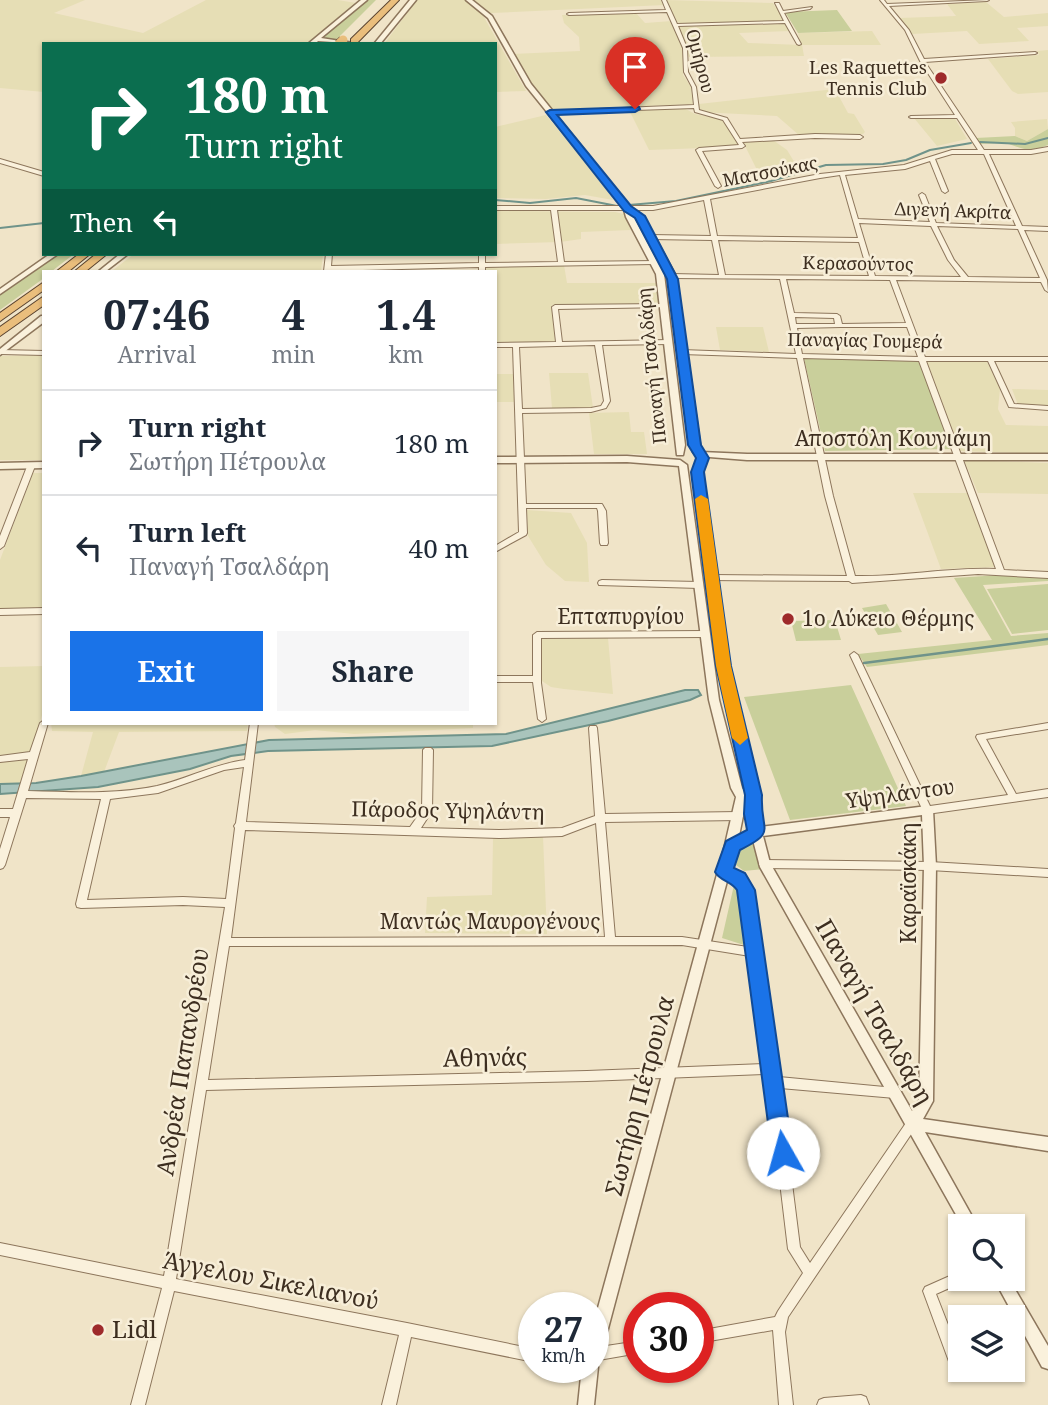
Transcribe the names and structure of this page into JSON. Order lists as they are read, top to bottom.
{
  "streets": {
    "street": [
      "Ομήρου",
      "Ματσούκας",
      "Διγενή Ακρίτα",
      "Κερασούντος",
      "Παναγίας Γουμερά",
      "Παναγή Τσαλδάρη",
      "Αποστόλη Κουγιάμη",
      "Επταπυργίου",
      "Υψηλάντου",
      "Πάροδος Υψηλάντη",
      "Καραϊσκάκη",
      "Μαντώς Μαυρογένους",
      "Αθηνάς",
      "Ανδρέα Παπανδρέου",
      "Σωτήρη Πέτρουλα",
      "Άγγελου Σικελιανού"
    ]
  },
  "crossings": [
    ["Ματσούκας", "Παναγή Τσαλδάρη"],
    ["Κερασούντος", "Παναγή Τσαλδάρη"],
    ["Παναγίας Γουμερά", "Παναγή Τσαλδάρη"],
    ["Παναγή Τσαλδάρη", "Αποστόλη Κουγιάμη"],
    ["Παναγή Τσαλδάρη", "Επταπυργίου"],
    ["Παναγή Τσαλδάρη", "Υψηλάντου"],
    ["Παναγή Τσαλδάρη", "Καραϊσκάκη"],
    ["Παναγή Τσαλδάρη", "Σωτήρη Πέτρουλα"],
    ["Υψηλάντου", "Καραϊσκάκη"],
    ["Πάροδος Υψηλάντη", "Ανδρέα Παπανδρέου"],
    ["Πάροδος Υψηλάντη", "Σωτήρη Πέτρουλα"],
    ["Μαντώς Μαυρογένους", "Ανδρέα Παπανδρέου"],
    ["Μαντώς Μαυρογένους", "Σωτήρη Πέτρουλα"],
    ["Αθηνάς", "Ανδρέα Παπανδρέου"],
    ["Αθηνάς", "Σωτήρη Πέτρουλα"],
    ["Ανδρέα Παπανδρέου", "Άγγελου Σικελιανού"]
  ],
  "places": ["Les Raquettes Tennis Club", "1ο Λύκειο Θέρμης", "Lidl"],
  "page": {
    "turn": ["180 m", "Turn right"],
    "then": "Then",
    "eta": [
      "07:46",
      "Arrival",
      "4",
      "min",
      "1.4",
      "km"
    ],
    "list": [
      {
        "name": "Turn right",
        "note": "Σωτήρη Πέτρουλα",
        "value": "180 m"
      },
      {
        "name": "Turn left",
        "note": "Παναγή Τσαλδάρη",
        "value": "40 m"
      }
    ],
    "buttons": ["Exit", "Share"],
    "speed": "27 km/h",
    "limit": "30"
  }
}
